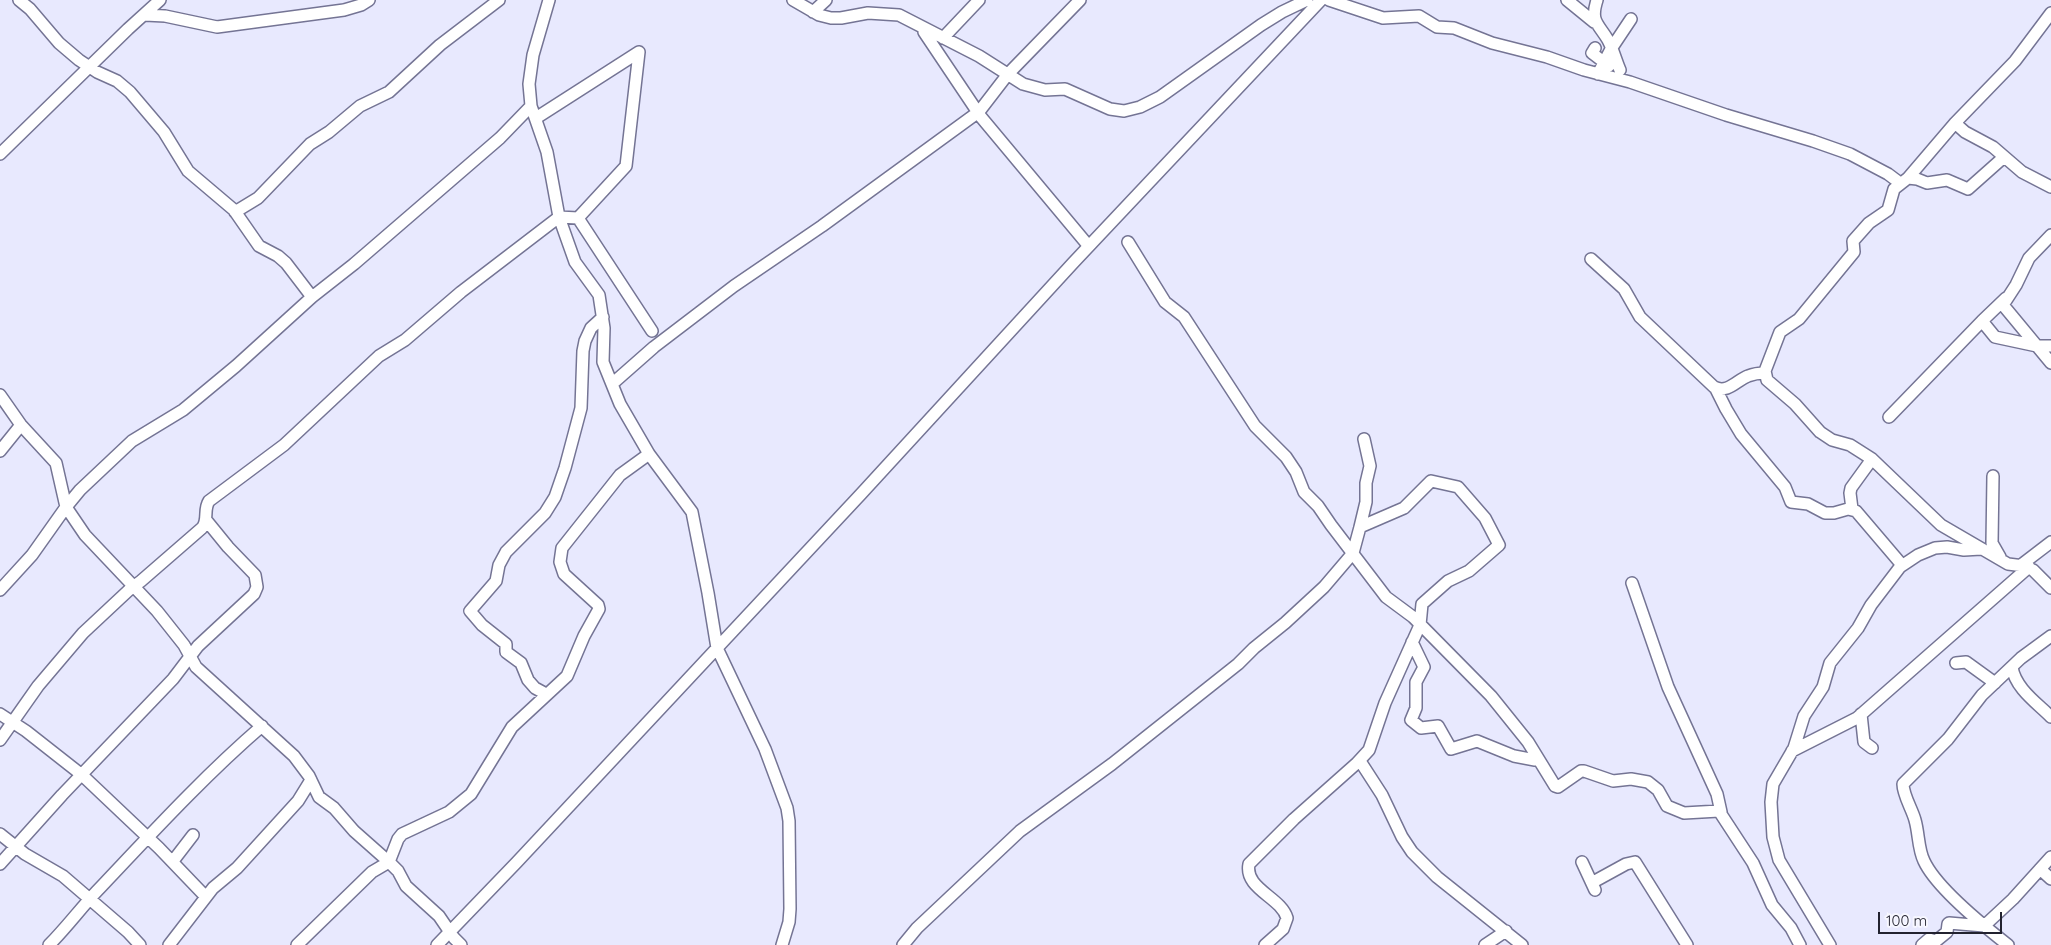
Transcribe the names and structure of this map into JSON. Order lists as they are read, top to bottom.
{
  "scale_bar": "100 m"
}
